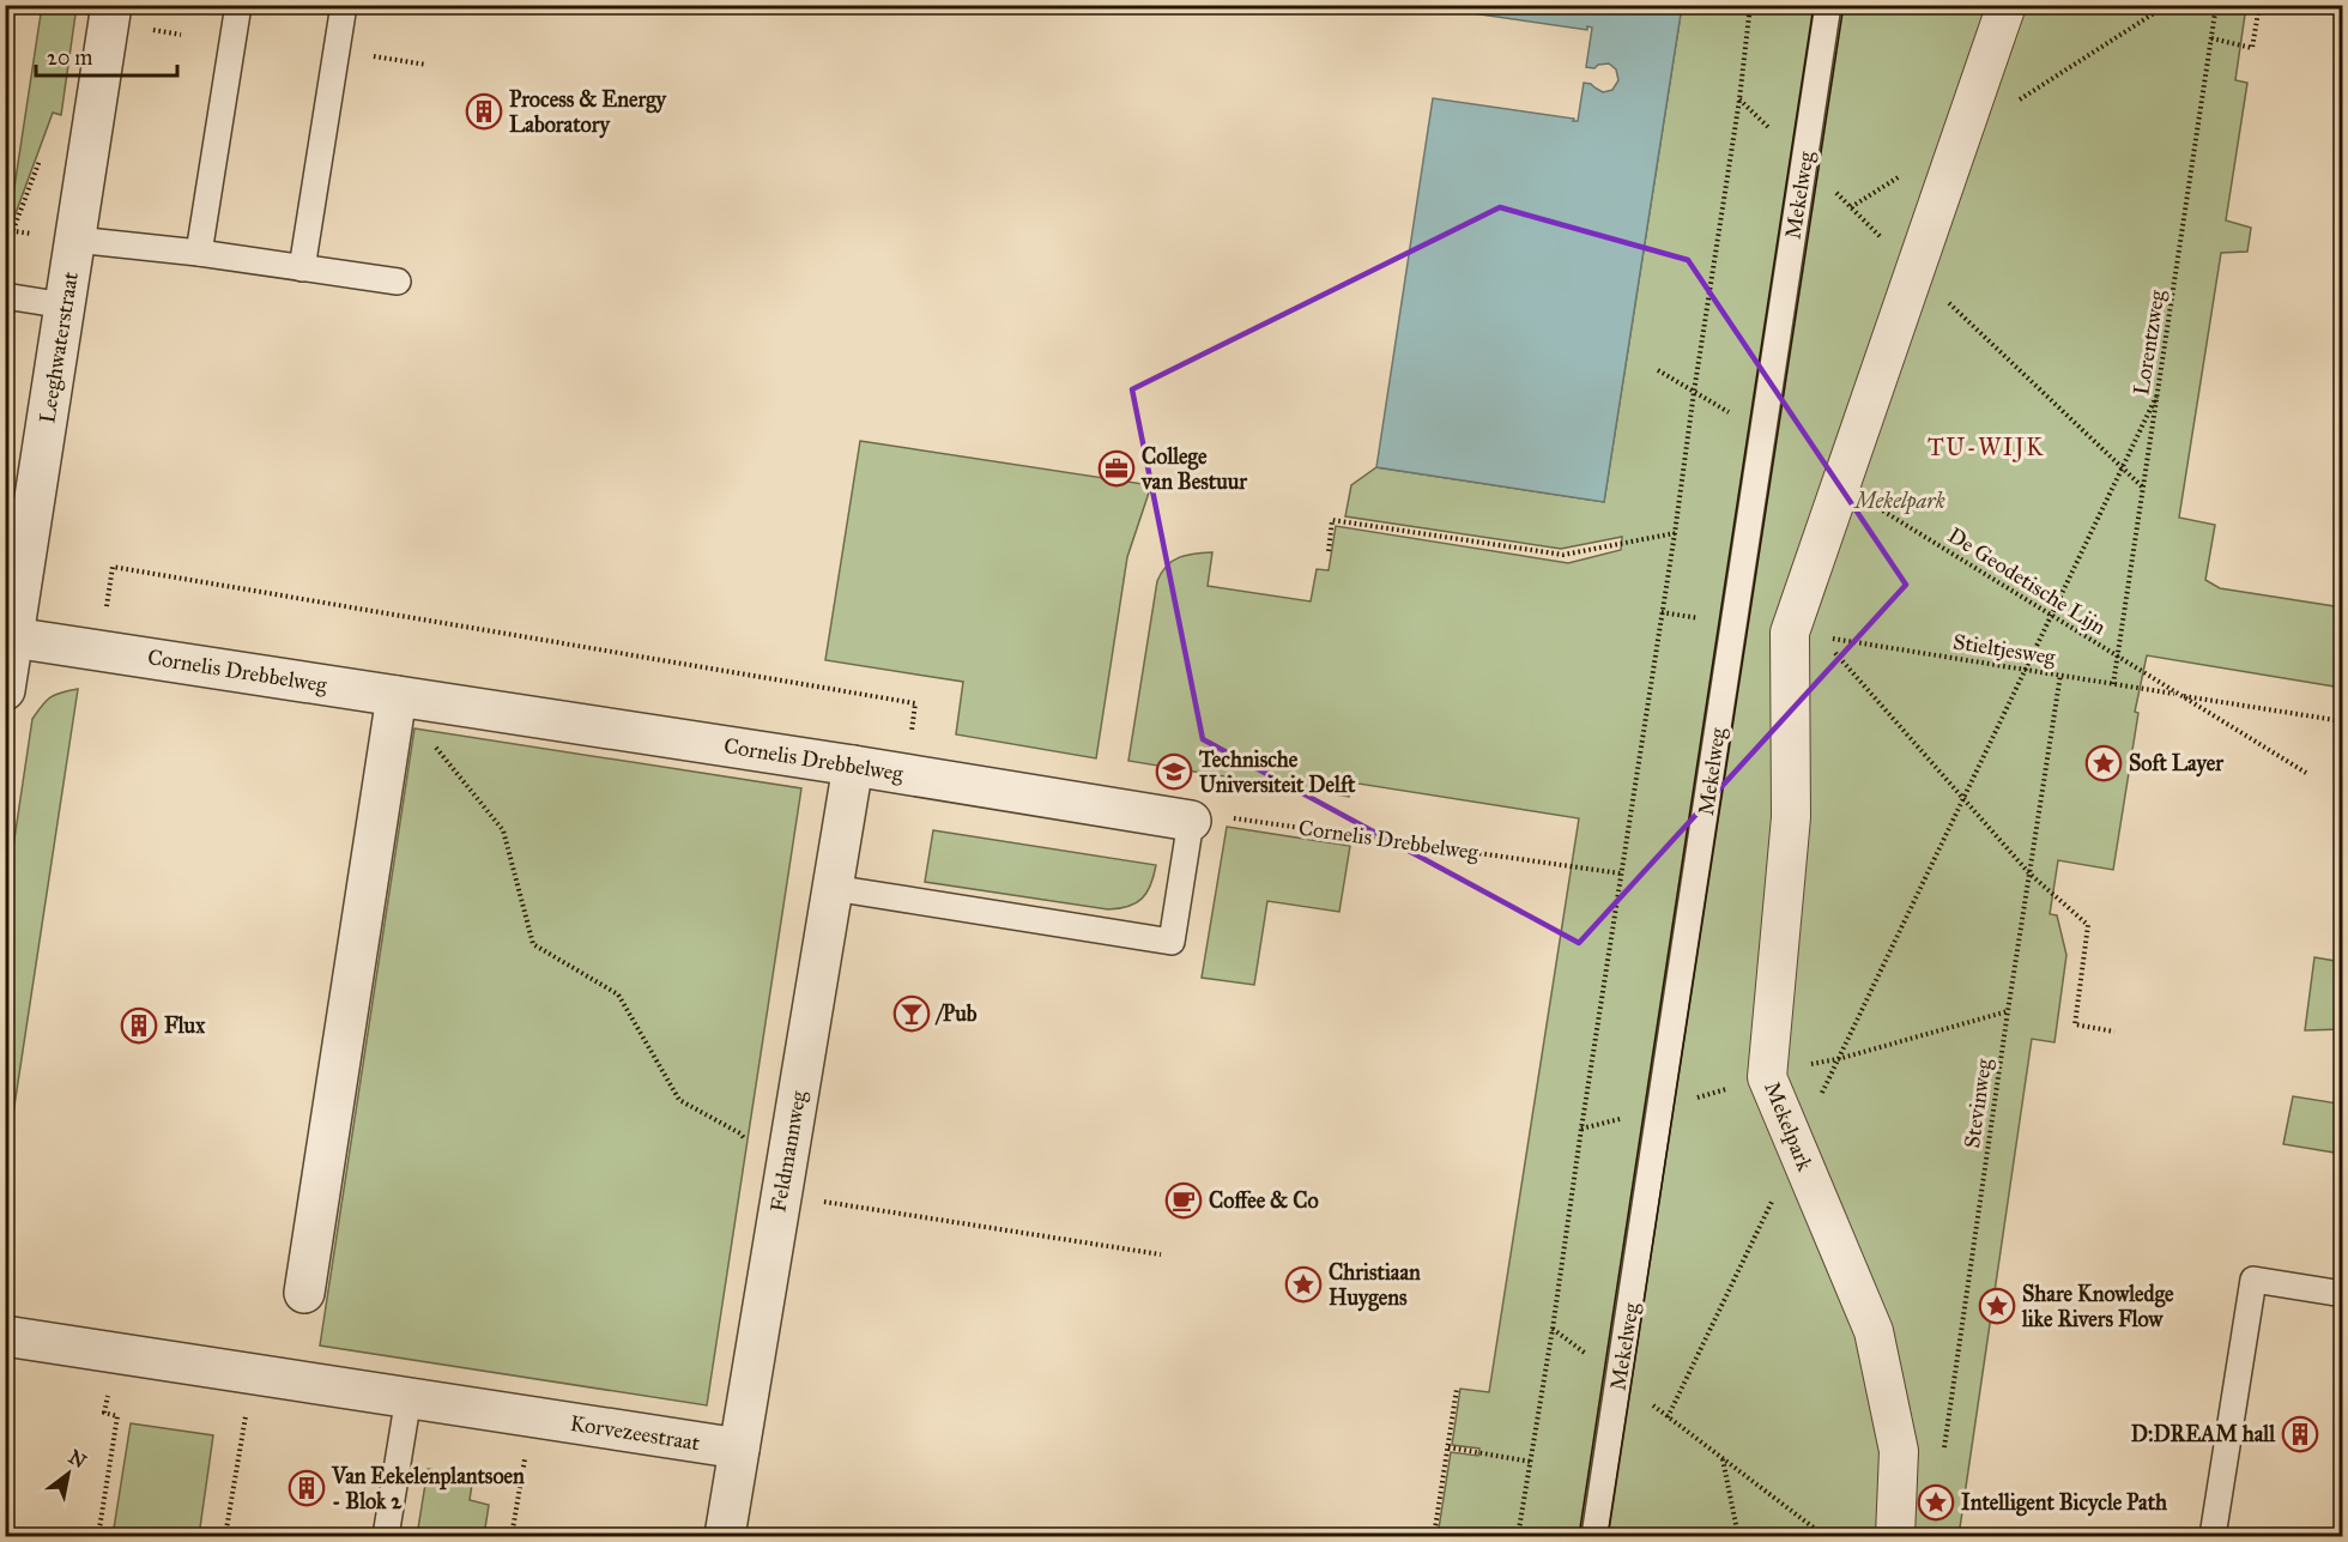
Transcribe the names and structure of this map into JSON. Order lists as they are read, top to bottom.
{
  "streets": {
    "street": [
      "Leeghwaterstraat",
      "Cornelis Drebbelweg",
      "Mekelpark",
      "Feldmannweg",
      "Korvezeestraat"
    ],
    "lane": ["Mekelweg"],
    "path": [
      "Lorentzweg",
      "De Geodetische Lijn",
      "Stieltjesweg",
      "Stevinweg"
    ]
  },
  "crossings": [
    ["Lorentzweg", "De Geodetische Lijn"],
    ["Lorentzweg", "Stieltjesweg"],
    ["Leeghwaterstraat", "Cornelis Drebbelweg"],
    ["De Geodetische Lijn", "Stieltjesweg"],
    ["De Geodetische Lijn", "Mekelpark"],
    ["Stieltjesweg", "Stevinweg"],
    ["Stieltjesweg", "Mekelpark"],
    ["Cornelis Drebbelweg", "Feldmannweg"],
    ["Feldmannweg", "Korvezeestraat"]
  ],
  "districts": ["TU-WIJK"],
  "parks": ["Mekelpark"],
  "places": {
    "building": [
      "Process & Energy Laboratory",
      "Flux",
      "D:DREAM hall",
      "Van Eekelenplantsoen - Blok 2"
    ],
    "office": ["College van Bestuur"],
    "place": [
      "Soft Layer",
      "Christiaan Huygens",
      "Share Knowledge like Rivers Flow",
      "Intelligent Bicycle Path"
    ],
    "school or university": ["Technische Universiteit Delft"],
    "bar": ["/Pub"],
    "cafe": ["Coffee & Co"]
  },
  "scale_bar": "20 m",
  "north": "top right"
}
